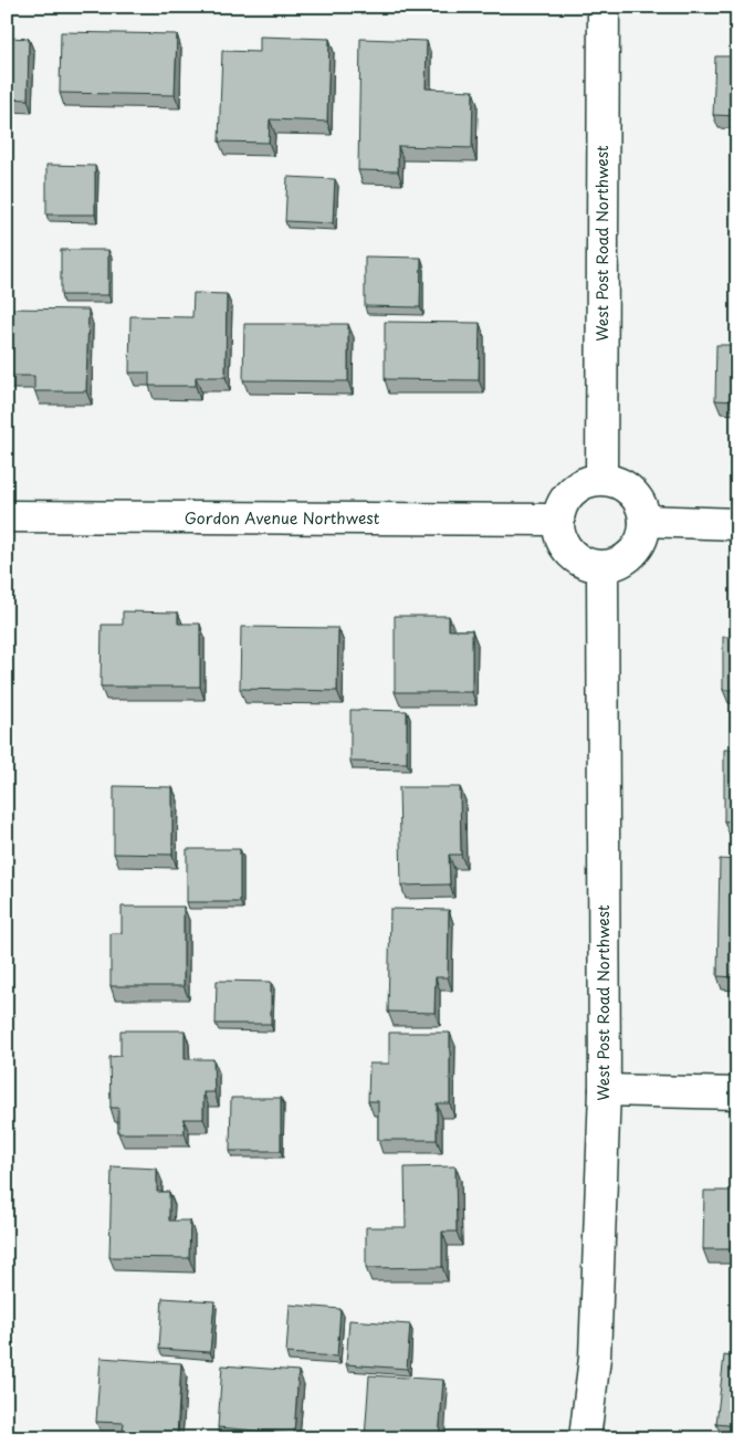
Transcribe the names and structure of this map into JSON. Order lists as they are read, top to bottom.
{
  "streets": {
    "street": ["West Post Road Northwest", "Gordon Avenue Northwest"]
  },
  "crossings": [
    ["West Post Road Northwest", "Gordon Avenue Northwest"]
  ]
}
